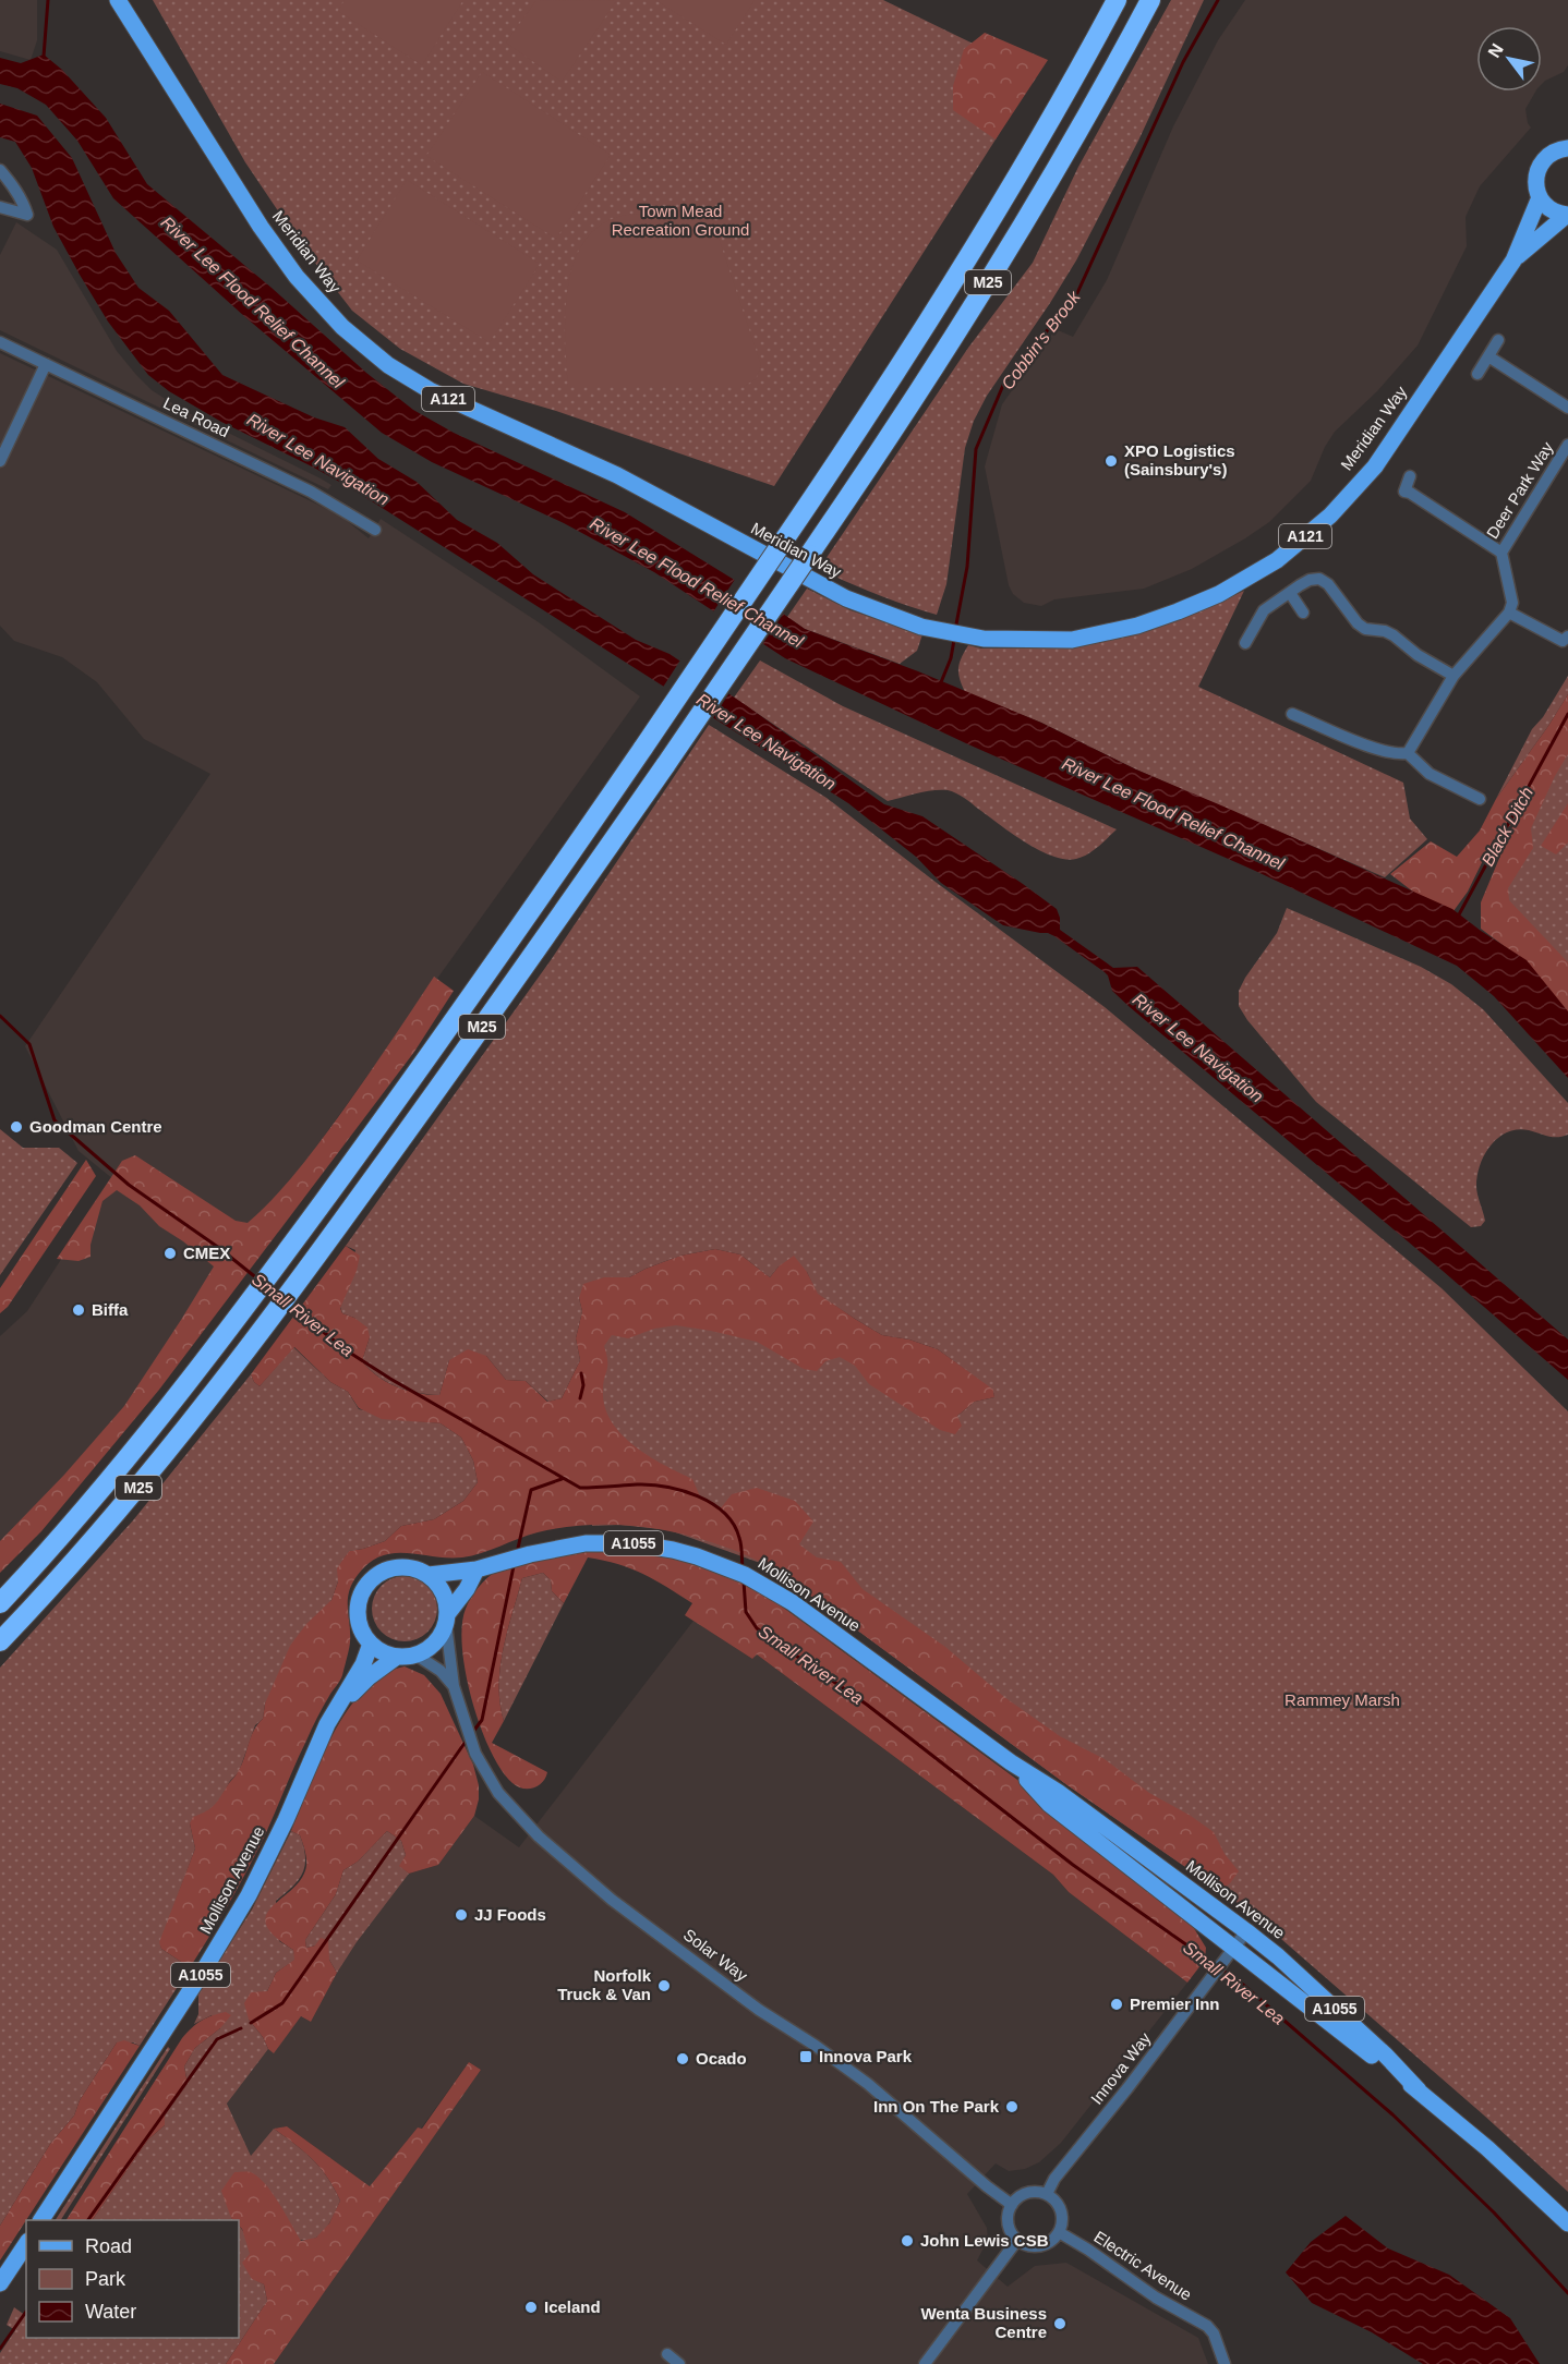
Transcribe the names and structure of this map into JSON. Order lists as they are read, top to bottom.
{
  "streets": {
    "highway": ["M25"],
    "main road": [
      "Meridian Way",
      "A121",
      "A1055",
      "Mollison Avenue"
    ],
    "street": [
      "Lea Road",
      "Deer Park Way",
      "Solar Way",
      "Innova Way",
      "Electric Avenue"
    ]
  },
  "crossings": [
    ["Mollison Avenue", "Solar Way"],
    ["Mollison Avenue", "Innova Way"],
    ["Solar Way", "Innova Way"],
    ["Solar Way", "Electric Avenue"],
    ["Innova Way", "Electric Avenue"]
  ],
  "water": [
    "River Lee Flood Relief Channel",
    "Cobbin's Brook",
    "River Lee Navigation",
    "Black Ditch",
    "Small River Lea"
  ],
  "parks": ["Town Mead Recreation Ground", "Rammey Marsh"],
  "places": {
    "other": [
      "XPO Logistics (Sainsbury's)",
      "Goodman Centre",
      "CMEX",
      "Biffa",
      "JJ Foods",
      "Norfolk Truck & Van",
      "Premier Inn",
      "Ocado",
      "Inn On The Park",
      "John Lewis CSB",
      "Iceland",
      "Wenta Business Centre"
    ],
    "transit": ["Innova Park"]
  },
  "legend": ["Road", "Park", "Water"],
  "north": "top left"
}
